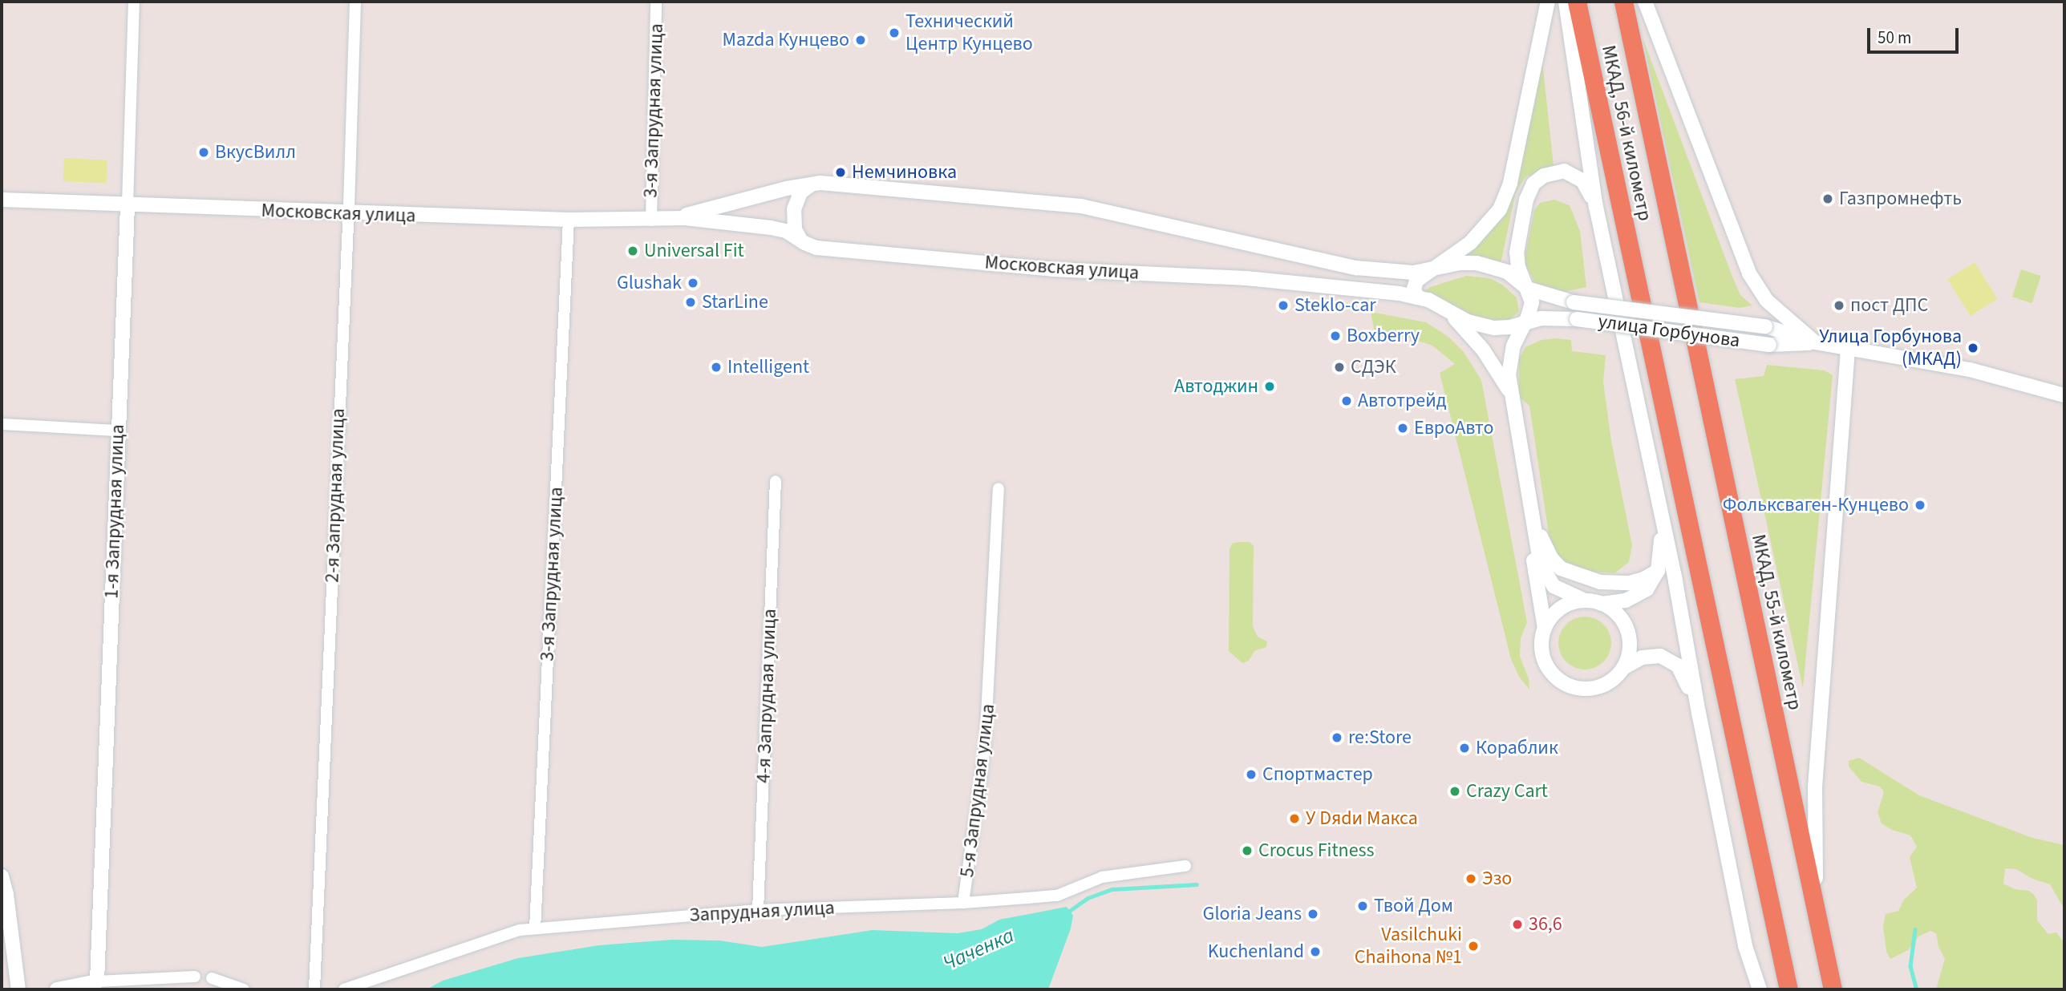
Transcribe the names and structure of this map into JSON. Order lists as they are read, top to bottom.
{
  "streets": {
    "highway": ["МКАД, 56-й километр", "МКАД, 55-й километр"],
    "street": [
      "3-я Запрудная улица",
      "Московская улица",
      "улица Горбунова",
      "2-я Запрудная улица",
      "1-я Запрудная улица",
      "4-я Запрудная улица",
      "5-я Запрудная улица",
      "Запрудная улица"
    ]
  },
  "crossings": [
    ["3-я Запрудная улица", "Московская улица"],
    ["3-я Запрудная улица", "Запрудная улица"],
    ["МКАД, 56-й километр", "МКАД, 55-й километр"],
    ["Московская улица", "улица Горбунова"],
    ["Московская улица", "2-я Запрудная улица"],
    ["Московская улица", "1-я Запрудная улица"],
    ["4-я Запрудная улица", "Запрудная улица"],
    ["5-я Запрудная улица", "Запрудная улица"]
  ],
  "water": ["Чаченка"],
  "places": [
    "Технический Центр Кунцево",
    "Mazda Кунцево",
    "ВкусВилл",
    "Немчиновка",
    "Газпромнефть",
    "Universal Fit",
    "Glushak",
    "StarLine",
    "Steklo-car",
    "пост ДПС",
    "Boxberry",
    "Улица Горбунова (МКАД)",
    "Intelligent",
    "СДЭК",
    "Автоджин",
    "Автотрейд",
    "ЕвроАвто",
    "Фольксваген-Кунцево",
    "re:Store",
    "Кораблик",
    "Спортмастер",
    "Crazy Cart",
    "У Dяdи Макса",
    "Crocus Fitness",
    "Эзо",
    "Твой Дом",
    "Gloria Jeans",
    "36,6",
    "Vasilchuki Chaihona №1",
    "Kuchenland"
  ],
  "scale_bar": "50 m"
}
